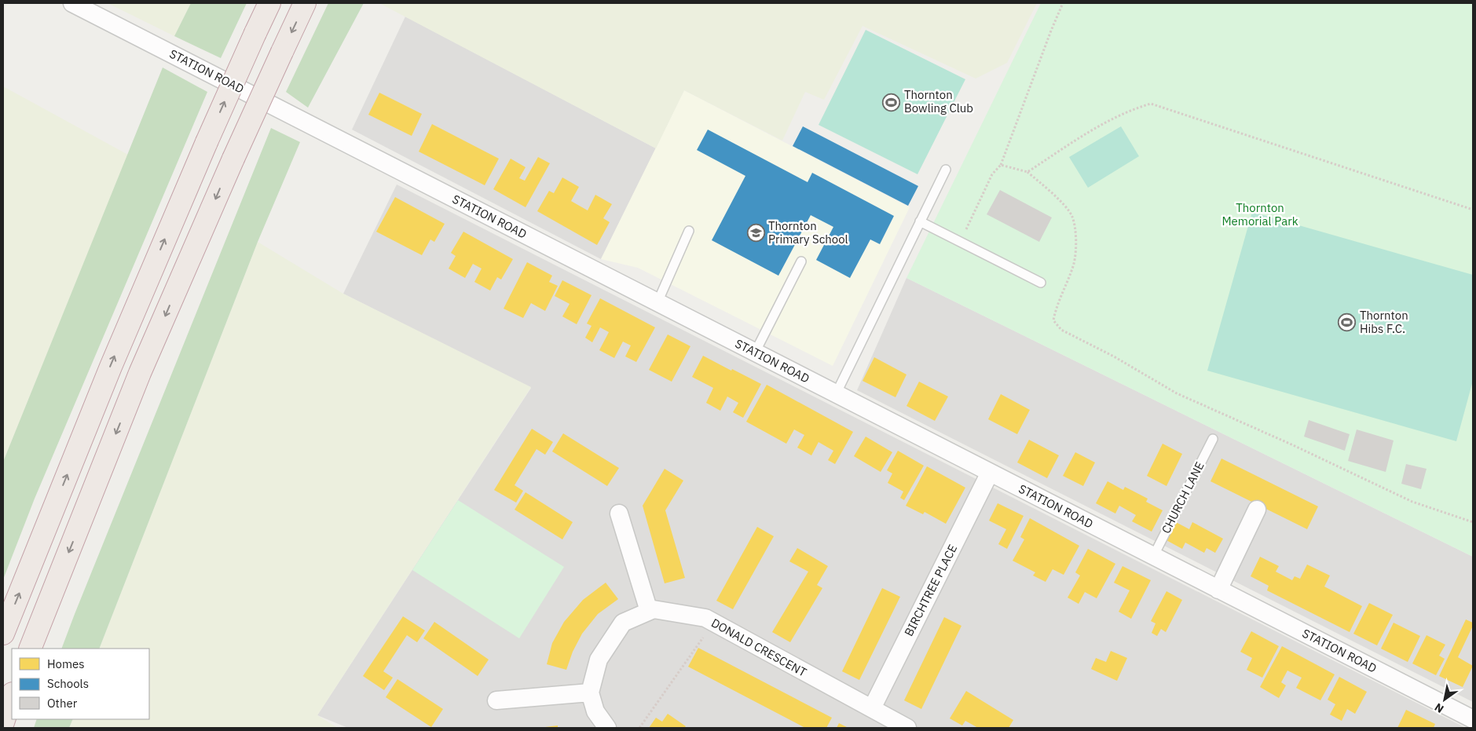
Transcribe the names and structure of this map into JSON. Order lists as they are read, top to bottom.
{
  "streets": {
    "street": ["STATION ROAD", "BIRCHTREE PLACE", "DONALD CRESCENT"],
    "lane": ["CHURCH LANE"]
  },
  "crossings": [
    ["STATION ROAD", "CHURCH LANE"],
    ["STATION ROAD", "BIRCHTREE PLACE"],
    ["BIRCHTREE PLACE", "DONALD CRESCENT"]
  ],
  "parks": ["Thornton Memorial Park"],
  "places": {
    "sports": ["Thornton Bowling Club", "Thornton Hibs F.C."],
    "school or university": ["Thornton Primary School"]
  },
  "legend": ["Homes", "Schools", "Other"],
  "north": "bottom left"
}
